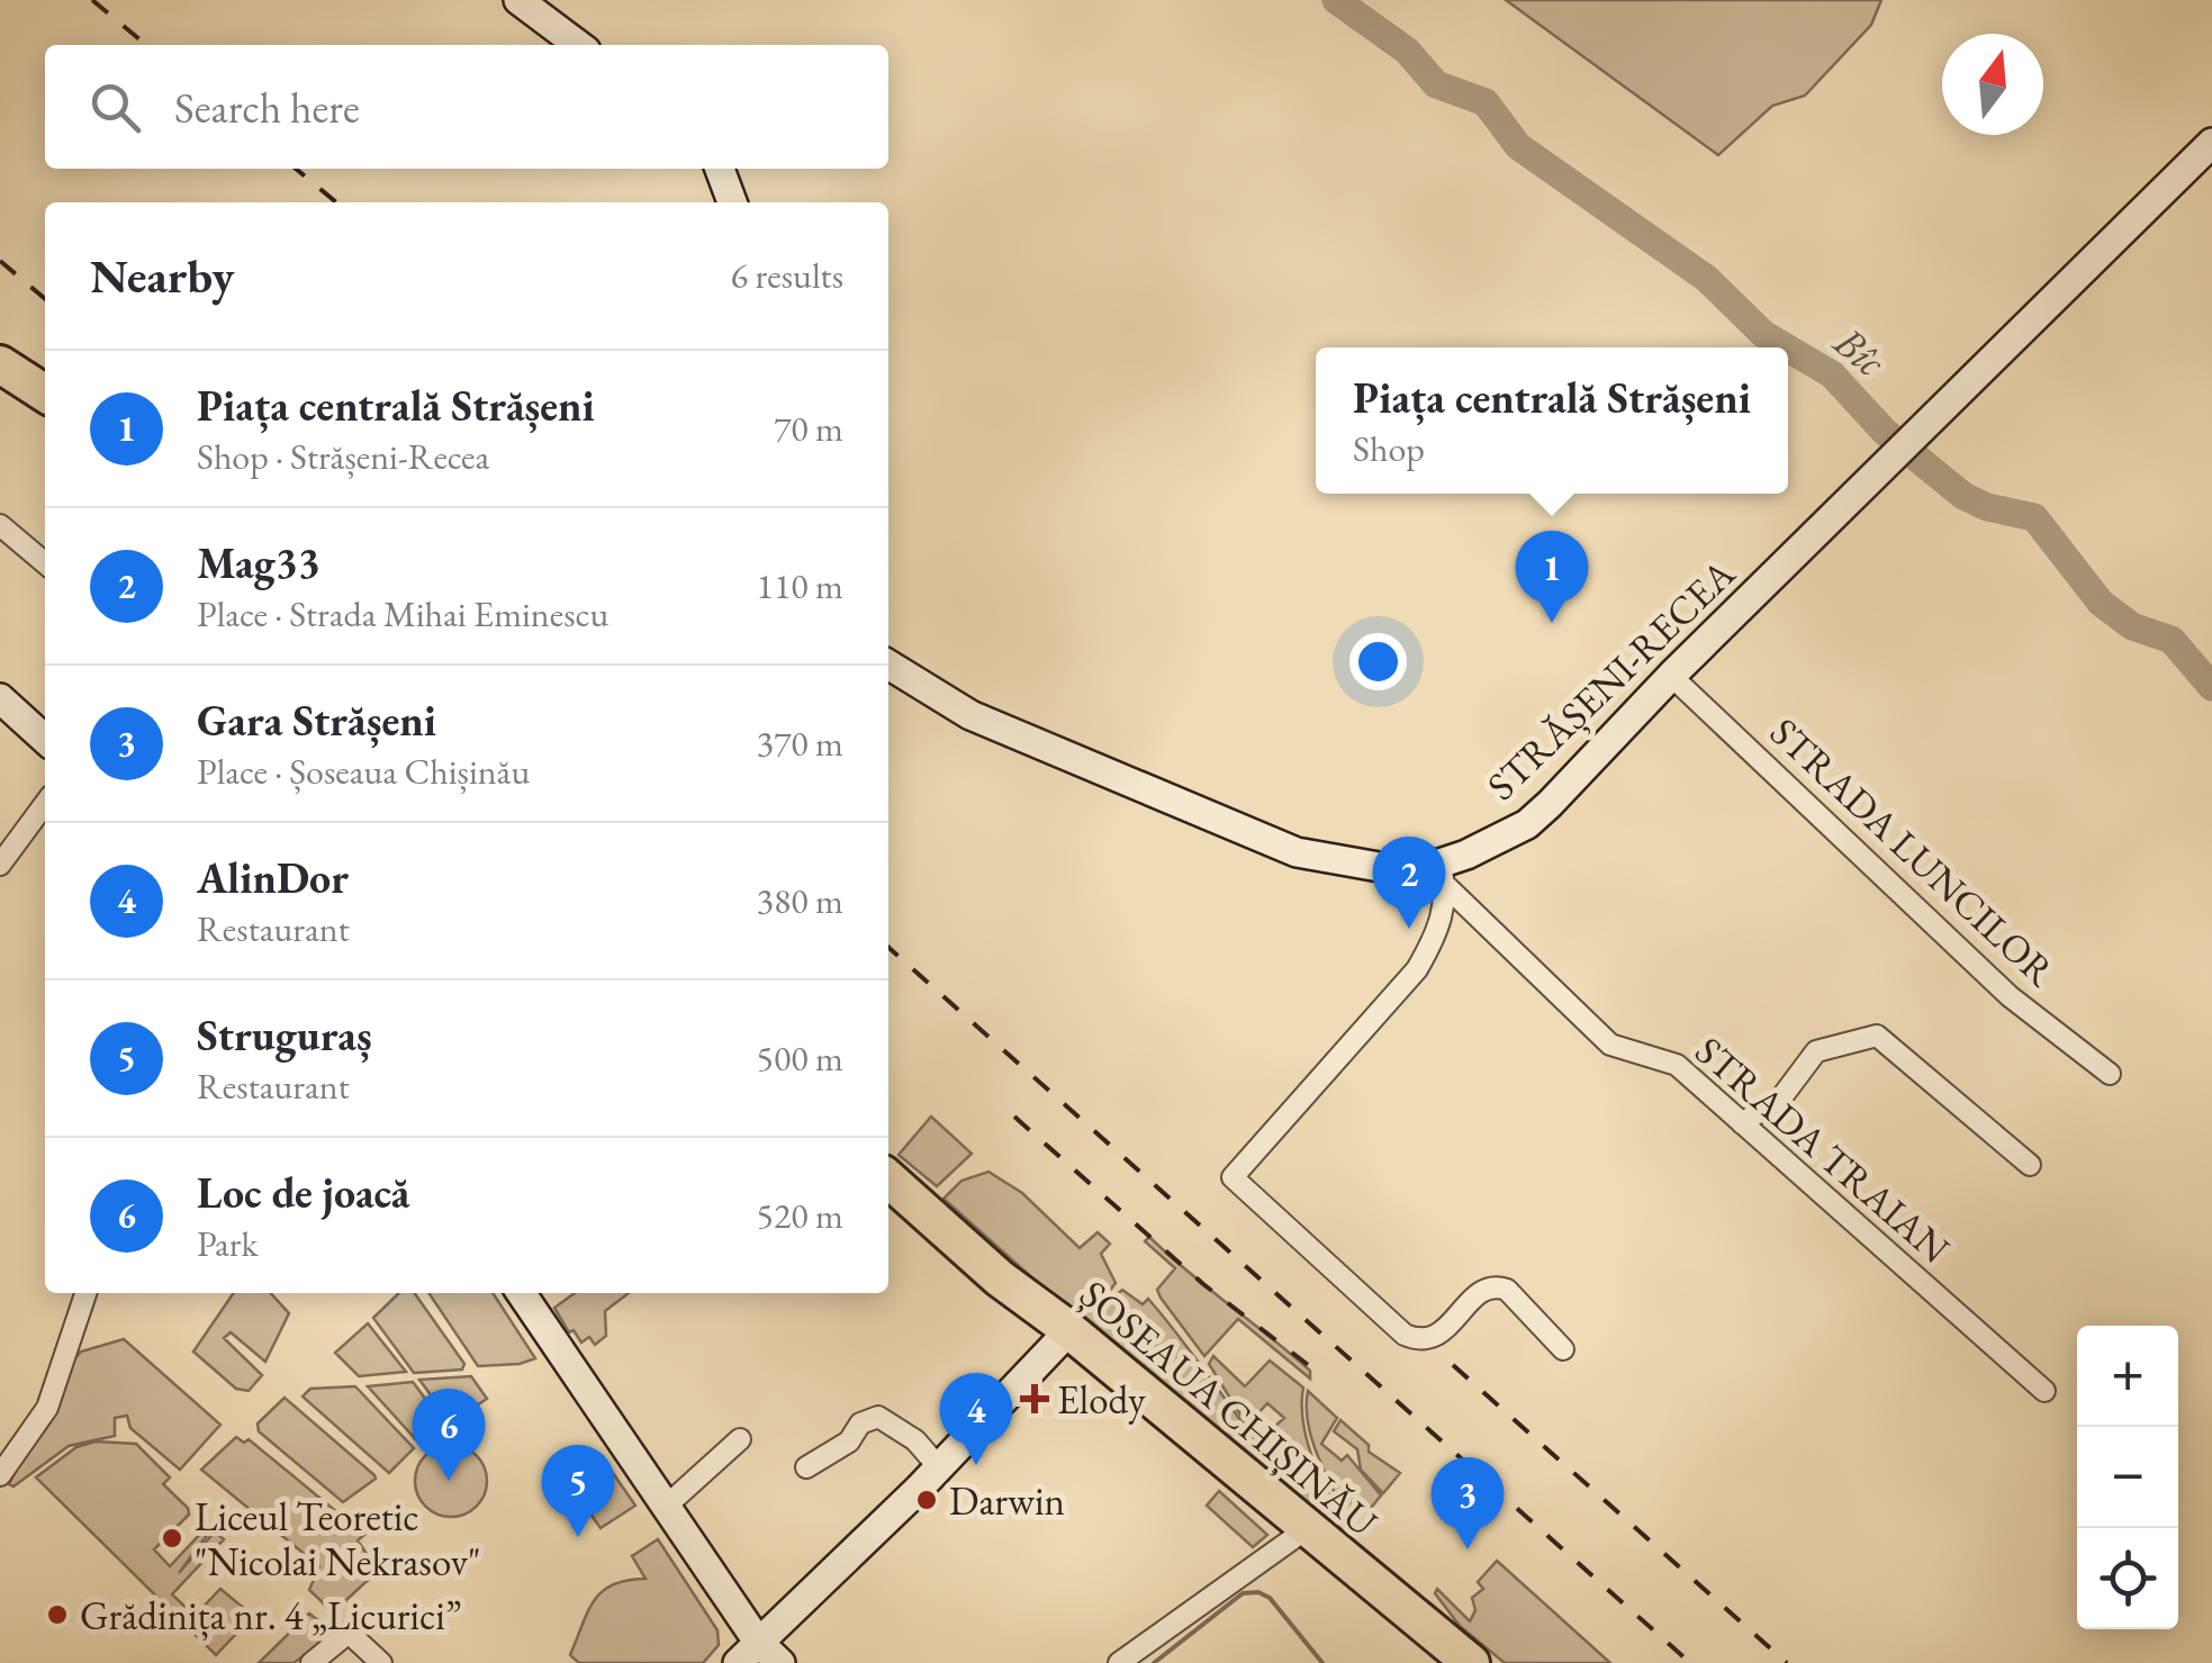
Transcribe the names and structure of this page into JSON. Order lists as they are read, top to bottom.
{
  "streets": {
    "highway": ["ȘOSEAUA CHIȘINĂU"],
    "main road": ["STRĂȘENI-RECEA"],
    "street": ["STRADA LUNCILOR", "STRADA TRAIAN"]
  },
  "crossings": [
    ["STRĂȘENI-RECEA", "STRADA LUNCILOR"],
    ["STRĂȘENI-RECEA", "STRADA TRAIAN"]
  ],
  "water": ["Bîc"],
  "places": {
    "health": ["Elody"],
    "other": ["Darwin", "Liceul Teoretic \"Nicolai Nekrasov\"", "Grădinița nr. 4 „Licurici”"]
  },
  "north": "top",
  "page": {
    "search": "Search here",
    "heading": ["Nearby", "6 results"],
    "popup": ["Piața centrală Strășeni", "Shop"],
    "list": [
      {
        "mark": "1",
        "name": "Piața centrală Strășeni",
        "note": "Shop · Strășeni-Recea",
        "value": "70 m"
      },
      {
        "mark": "2",
        "name": "Mag33",
        "note": "Place · Strada Mihai Eminescu",
        "value": "110 m"
      },
      {
        "mark": "3",
        "name": "Gara Strășeni",
        "note": "Place · Șoseaua Chișinău",
        "value": "370 m"
      },
      {
        "mark": "4",
        "name": "AlinDor",
        "note": "Restaurant",
        "value": "380 m"
      },
      {
        "mark": "5",
        "name": "Struguraș",
        "note": "Restaurant",
        "value": "500 m"
      },
      {
        "mark": "6",
        "name": "Loc de joacă",
        "note": "Park",
        "value": "520 m"
      }
    ],
    "pins": [
      "1",
      "2",
      "4",
      "6",
      "5",
      "3"
    ],
    "map_buttons": ["+", "−"]
  }
}
